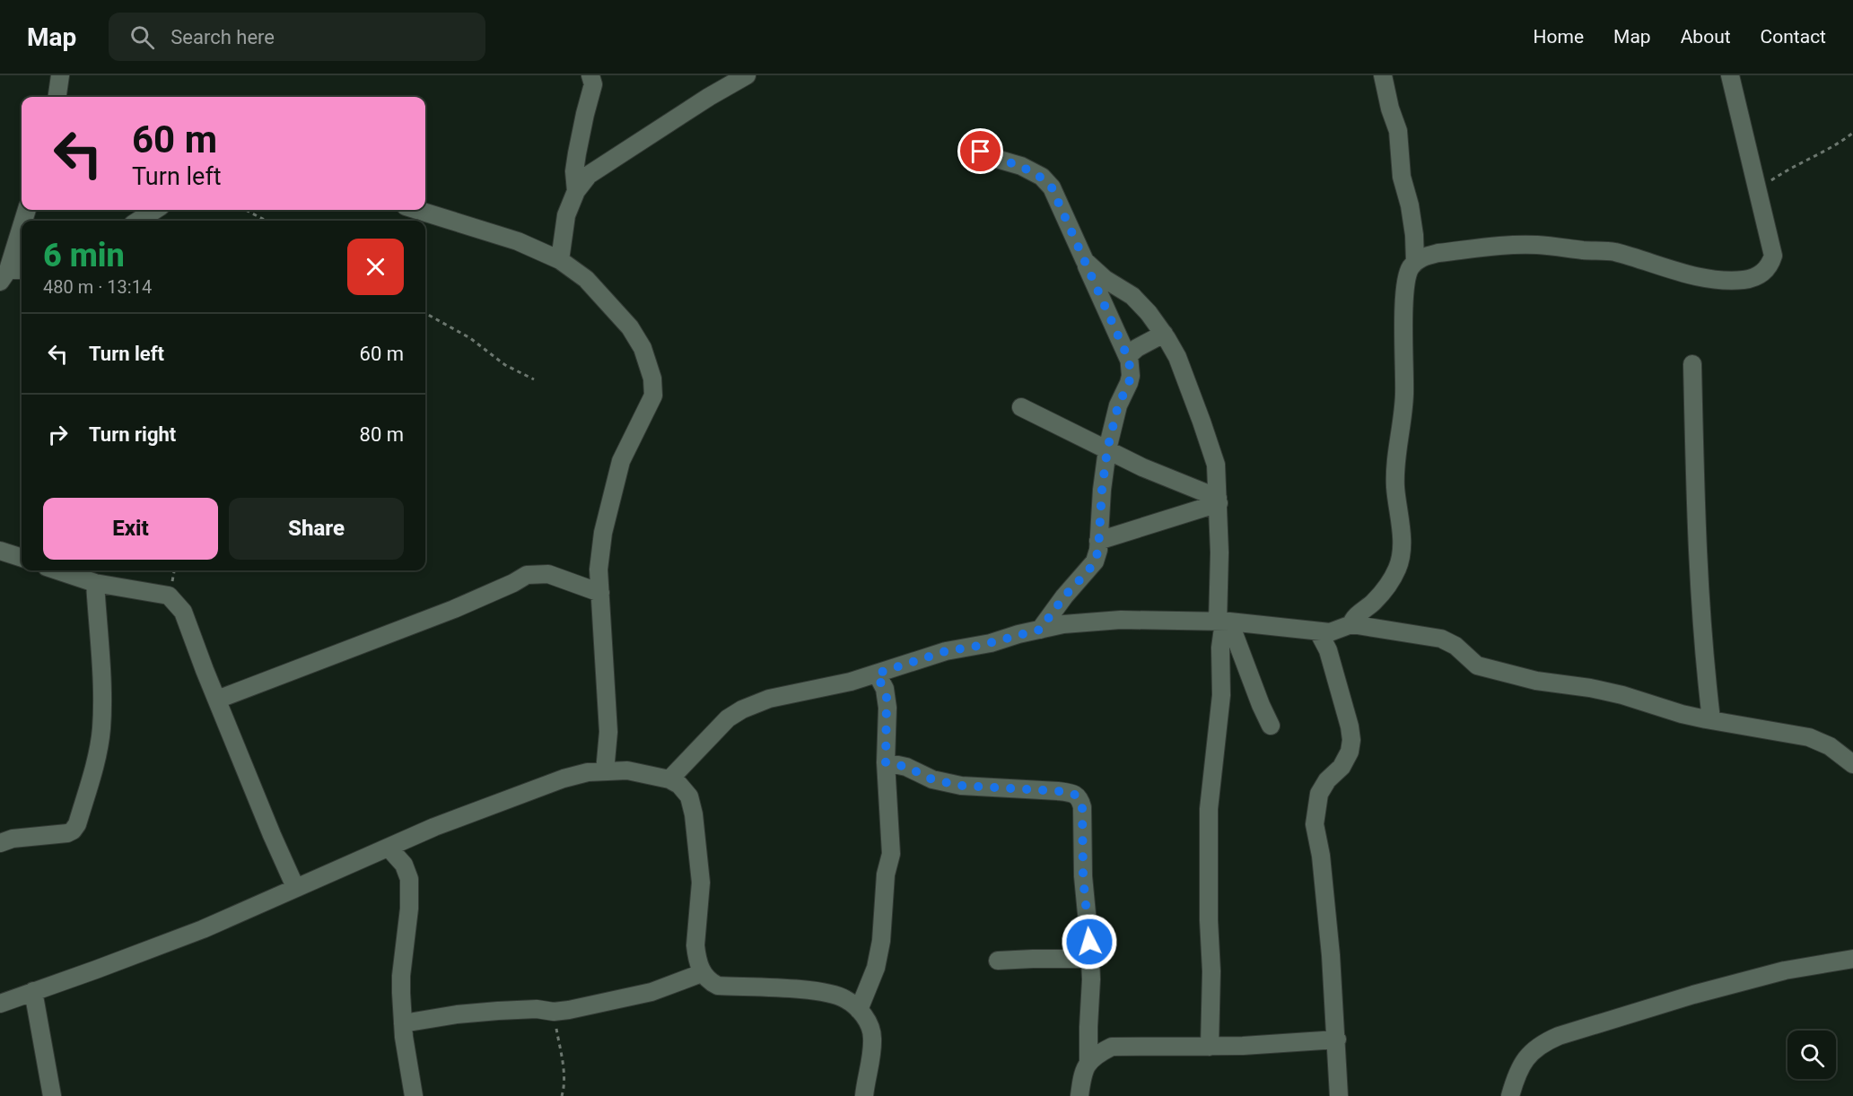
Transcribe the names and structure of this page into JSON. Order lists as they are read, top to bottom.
{
  "page": {
    "header": "Map",
    "search": "Search here",
    "nav": [
      "Home",
      "Map",
      "About",
      "Contact"
    ],
    "turn": ["60 m", "Turn left"],
    "heading": ["6 min", "480 m · 13:14"],
    "list": [
      {
        "name": "Turn left",
        "value": "60 m"
      },
      {
        "name": "Turn right",
        "value": "80 m"
      }
    ],
    "buttons": ["Exit", "Share"]
  }
}
